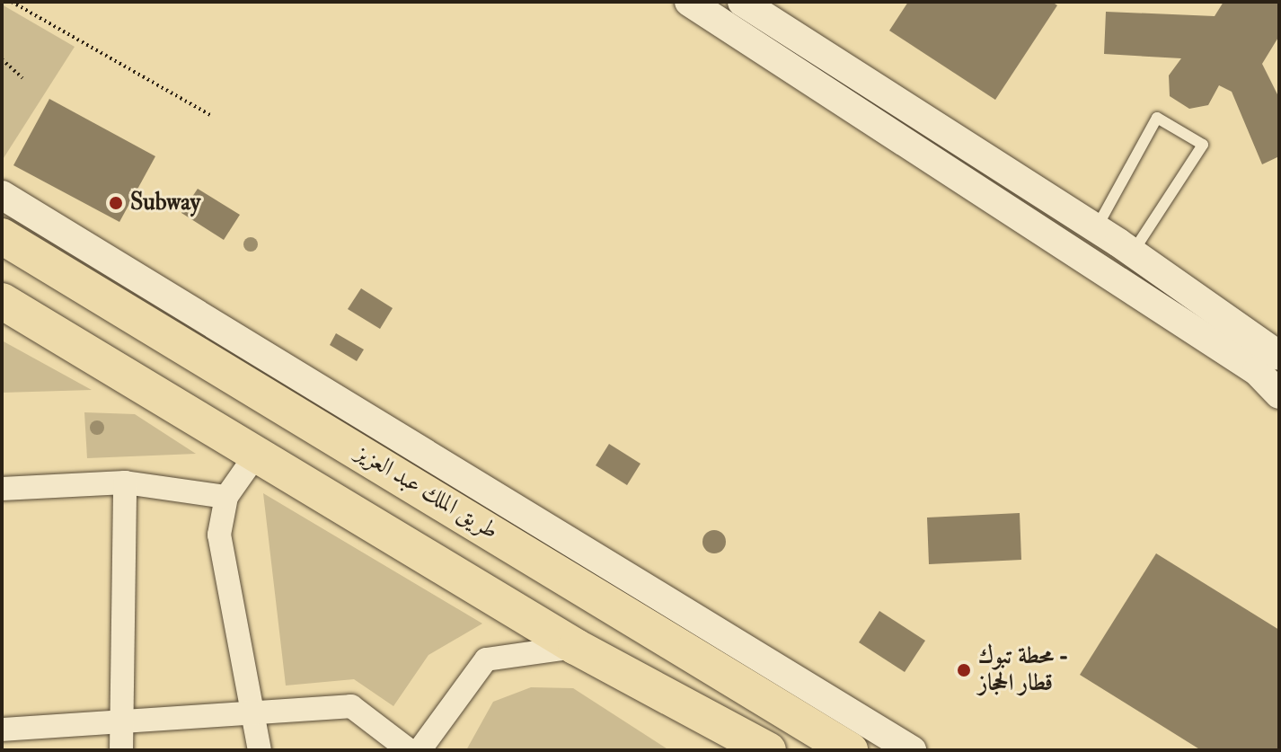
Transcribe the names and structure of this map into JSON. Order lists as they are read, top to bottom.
{
  "streets": {
    "main road": ["طريق الملك عبد العزيز"]
  },
  "places": ["Subway", "محطة تبوك - قطار الحجاز"]
}
